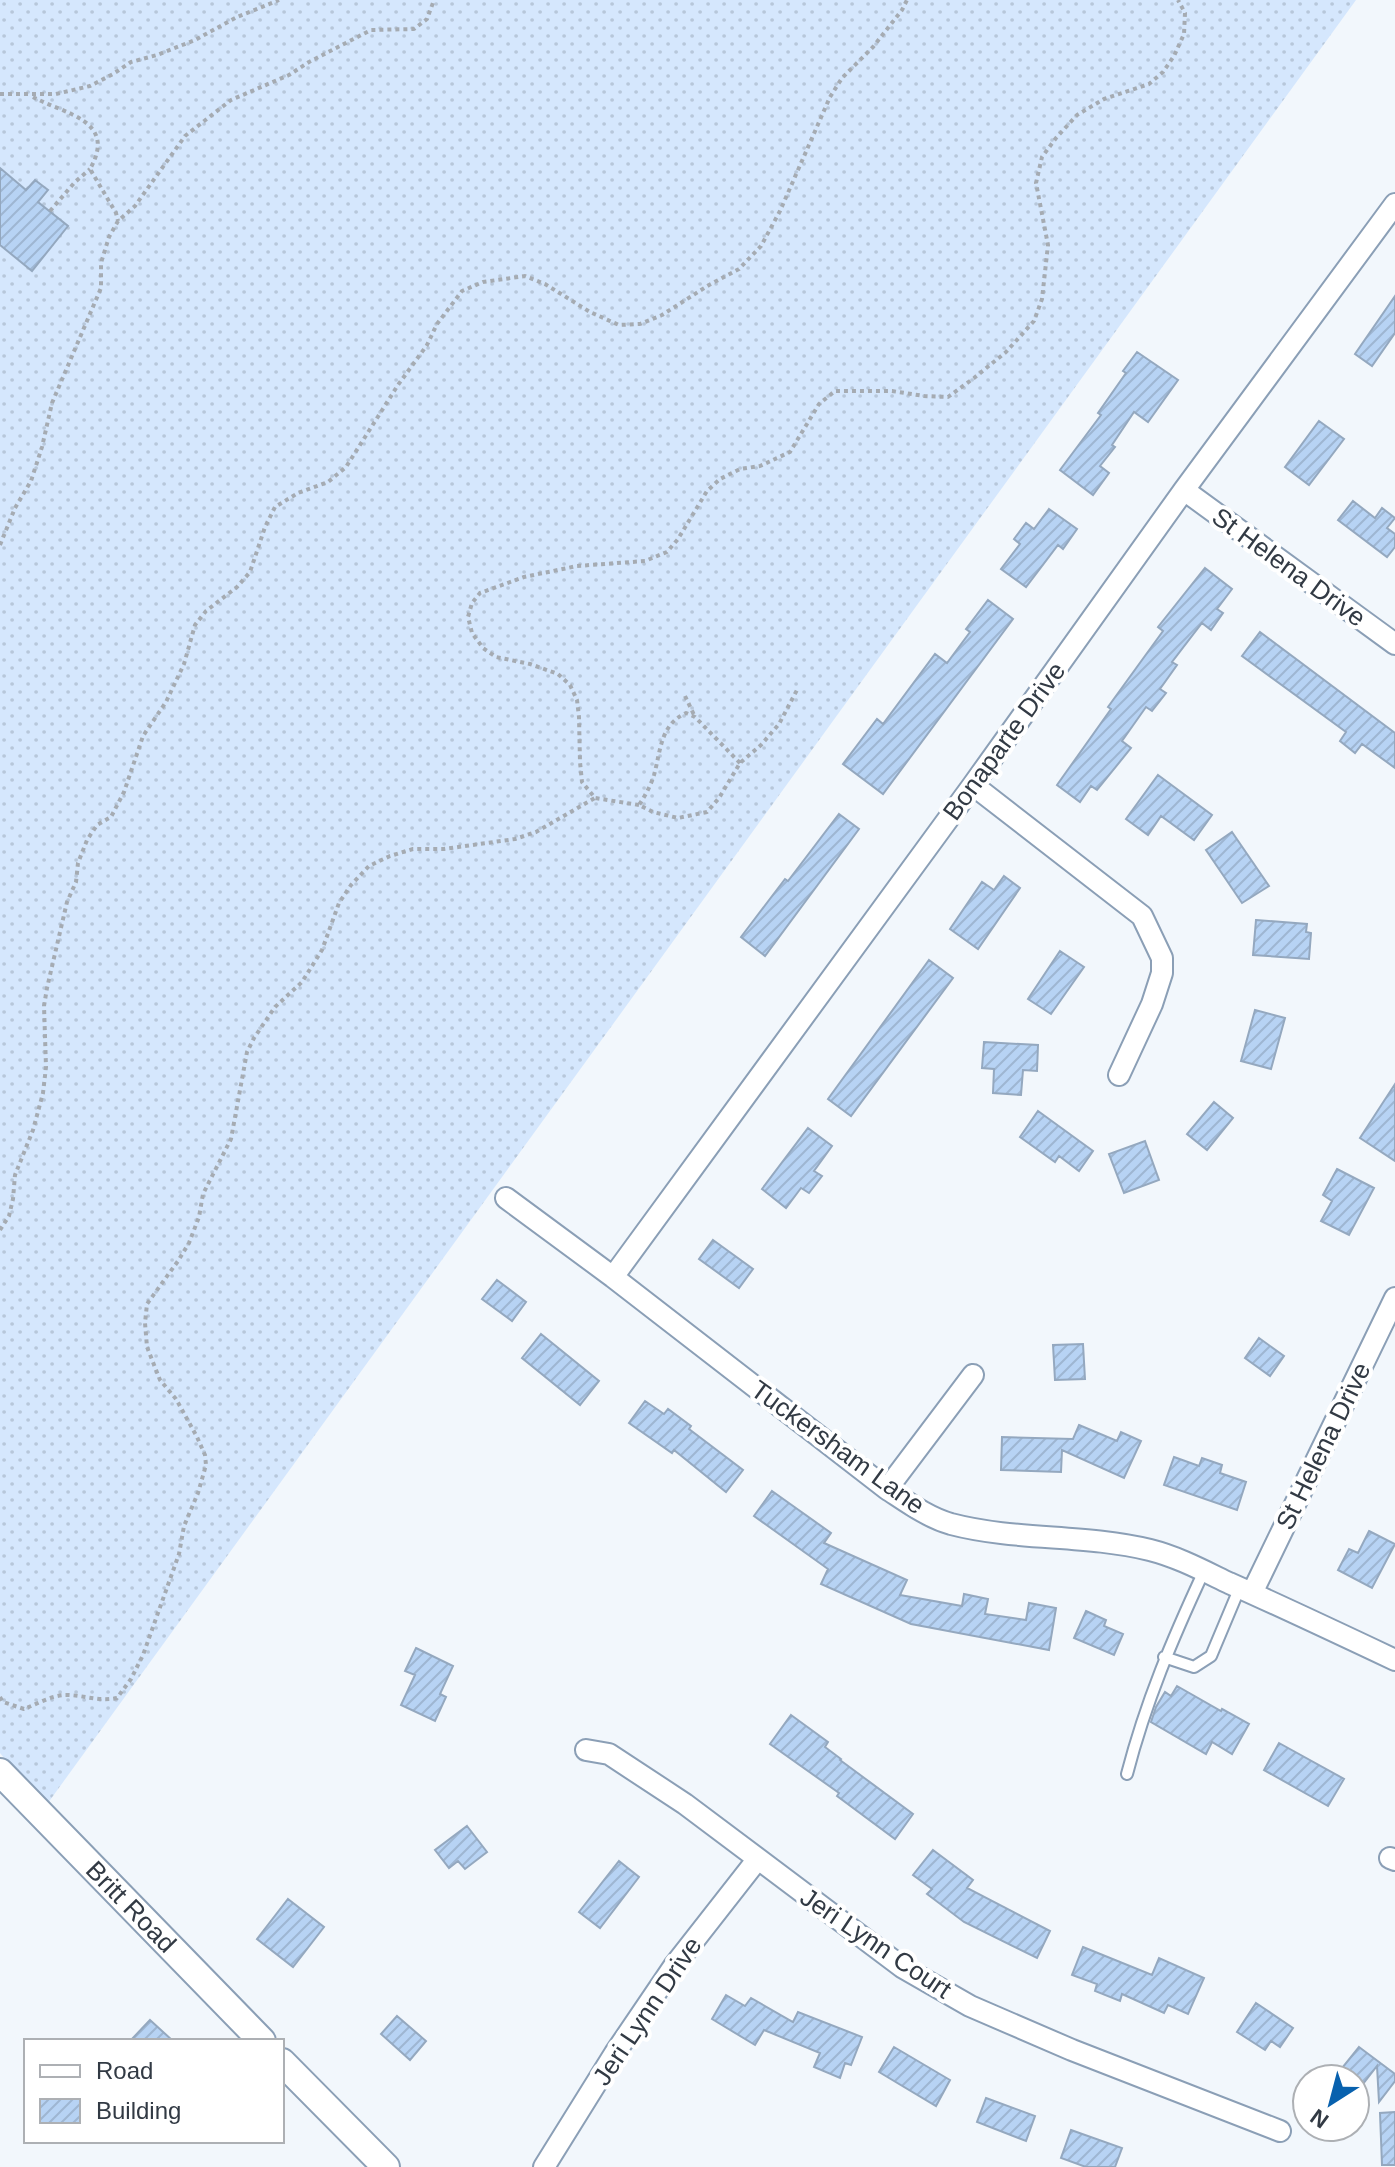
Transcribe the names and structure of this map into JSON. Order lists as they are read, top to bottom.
{
  "streets": {
    "street": [
      "St Helena Drive",
      "Bonaparte Drive",
      "Tuckersham Lane",
      "Britt Road",
      "Jeri Lynn Court",
      "Jeri Lynn Drive"
    ]
  },
  "crossings": [
    ["St Helena Drive", "Bonaparte Drive"],
    ["St Helena Drive", "Tuckersham Lane"],
    ["Bonaparte Drive", "Tuckersham Lane"],
    ["Jeri Lynn Court", "Jeri Lynn Drive"]
  ],
  "legend": ["Road", "Building"],
  "north": "bottom left"
}
